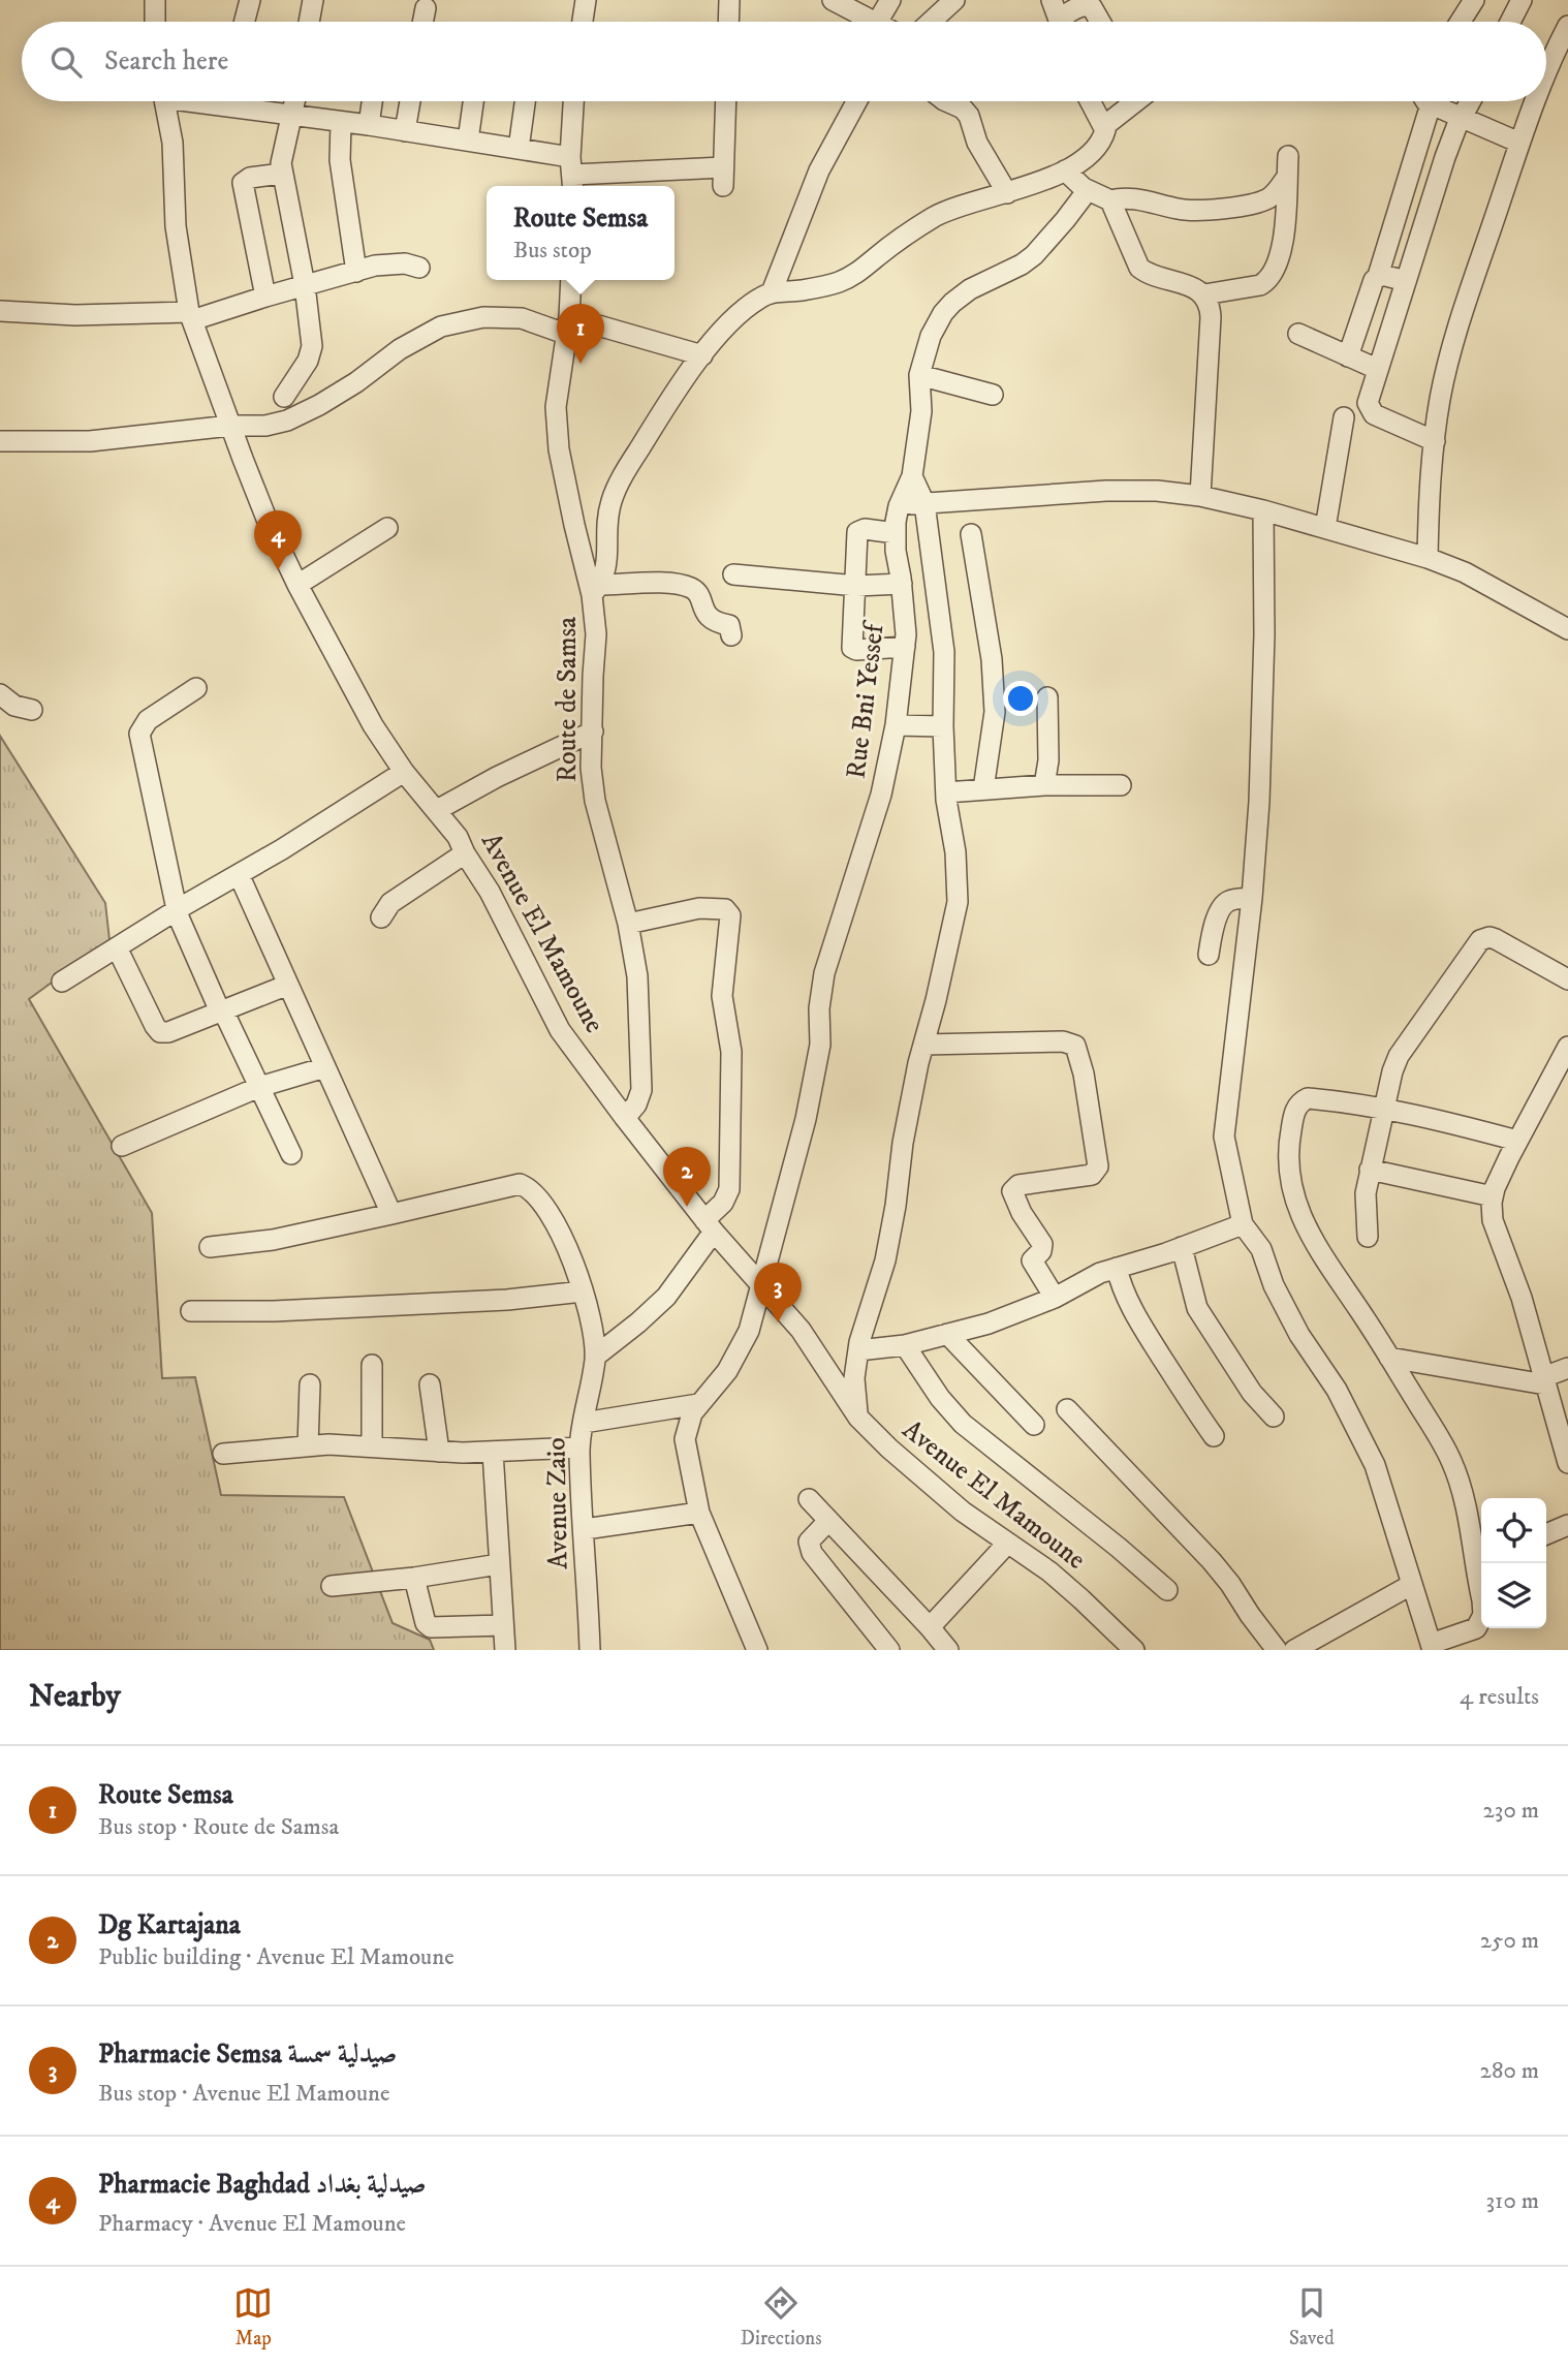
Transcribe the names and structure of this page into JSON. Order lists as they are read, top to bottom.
{
  "streets": {
    "street": [
      "Route de Samsa",
      "Rue Bni Yessef",
      "Avenue El Mamoune",
      "Avenue Zaio"
    ]
  },
  "crossings": [
    ["Route de Samsa", "Avenue El Mamoune"],
    ["Rue Bni Yessef", "Avenue El Mamoune"]
  ],
  "page": {
    "search": "Search here",
    "popup": ["Route Semsa", "Bus stop"],
    "pins": [
      "1",
      "4",
      "2",
      "3"
    ],
    "heading": ["Nearby", "4 results"],
    "list": [
      {
        "mark": "1",
        "name": "Route Semsa",
        "note": "Bus stop · Route de Samsa",
        "value": "230 m"
      },
      {
        "mark": "2",
        "name": "Dg Kartajana",
        "note": "Public building · Avenue El Mamoune",
        "value": "250 m"
      },
      {
        "mark": "3",
        "name": "Pharmacie Semsa صيدلية سمسة",
        "note": "Bus stop · Avenue El Mamoune",
        "value": "280 m"
      },
      {
        "mark": "4",
        "name": "Pharmacie Baghdad صيدلية بغداد",
        "note": "Pharmacy · Avenue El Mamoune",
        "value": "310 m"
      }
    ],
    "nav": ["Map", "Directions", "Saved"]
  }
}
